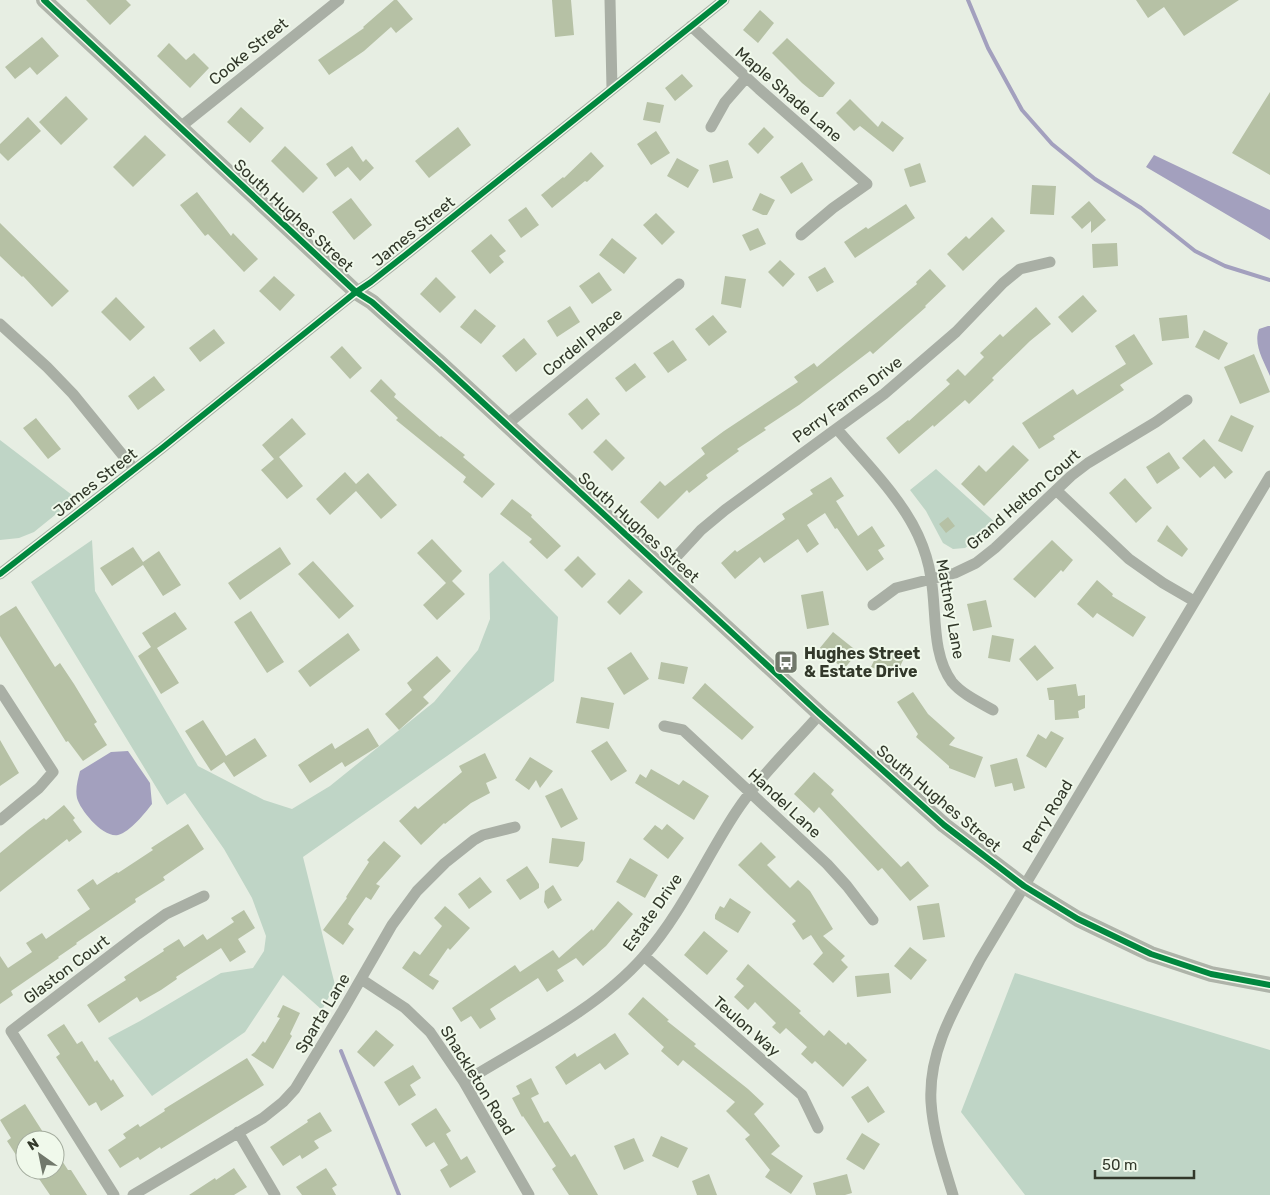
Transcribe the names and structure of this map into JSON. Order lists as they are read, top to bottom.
{
  "streets": {
    "street": [
      "Cooke Street",
      "Maple Shade Lane",
      "South Hughes Street",
      "James Street",
      "Cordell Place",
      "Perry Farms Drive",
      "Grand Helton Court",
      "Mattney Lane",
      "Handel Lane",
      "Perry Road",
      "Estate Drive",
      "Glaston Court",
      "Sparta Lane",
      "Teulon Way",
      "Shackleton Road"
    ]
  },
  "crossings": [
    ["Cooke Street", "South Hughes Street"],
    ["Maple Shade Lane", "James Street"],
    ["South Hughes Street", "James Street"],
    ["South Hughes Street", "Cordell Place"],
    ["South Hughes Street", "Perry Farms Drive"],
    ["South Hughes Street", "Perry Road"],
    ["South Hughes Street", "Estate Drive"],
    ["Perry Farms Drive", "Mattney Lane"],
    ["Grand Helton Court", "Mattney Lane"],
    ["Handel Lane", "Estate Drive"],
    ["Estate Drive", "Teulon Way"],
    ["Estate Drive", "Shackleton Road"],
    ["Sparta Lane", "Shackleton Road"]
  ],
  "places": {
    "bus stop": ["Hughes Street & Estate Drive"]
  },
  "scale_bar": "50 m",
  "north": "top left"
}
